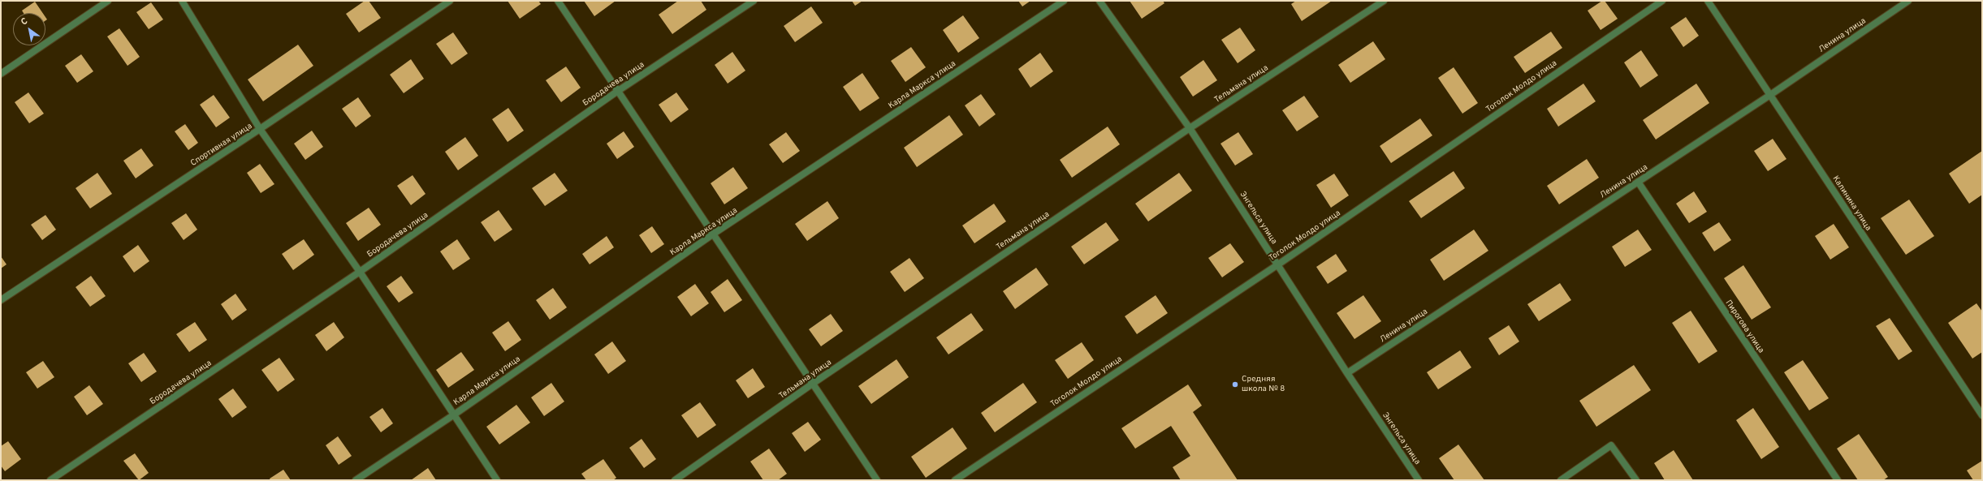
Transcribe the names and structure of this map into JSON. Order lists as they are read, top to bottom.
{
  "streets": {
    "street": [
      "Ленина улица",
      "Бородачева улица",
      "Тельмана улица",
      "Карла Маркса улица",
      "Тоголок Молдо улица",
      "Спортивная улица",
      "Калинина улица",
      "Энгельса улица",
      "Пирогова улица"
    ]
  },
  "crossings": [
    ["Ленина улица", "Калинина улица"],
    ["Ленина улица", "Энгельса улица"],
    ["Ленина улица", "Пирогова улица"],
    ["Тельмана улица", "Энгельса улица"],
    ["Тоголок Молдо улица", "Энгельса улица"]
  ],
  "places": ["Средняя школа № 8"],
  "north": "top left"
}
